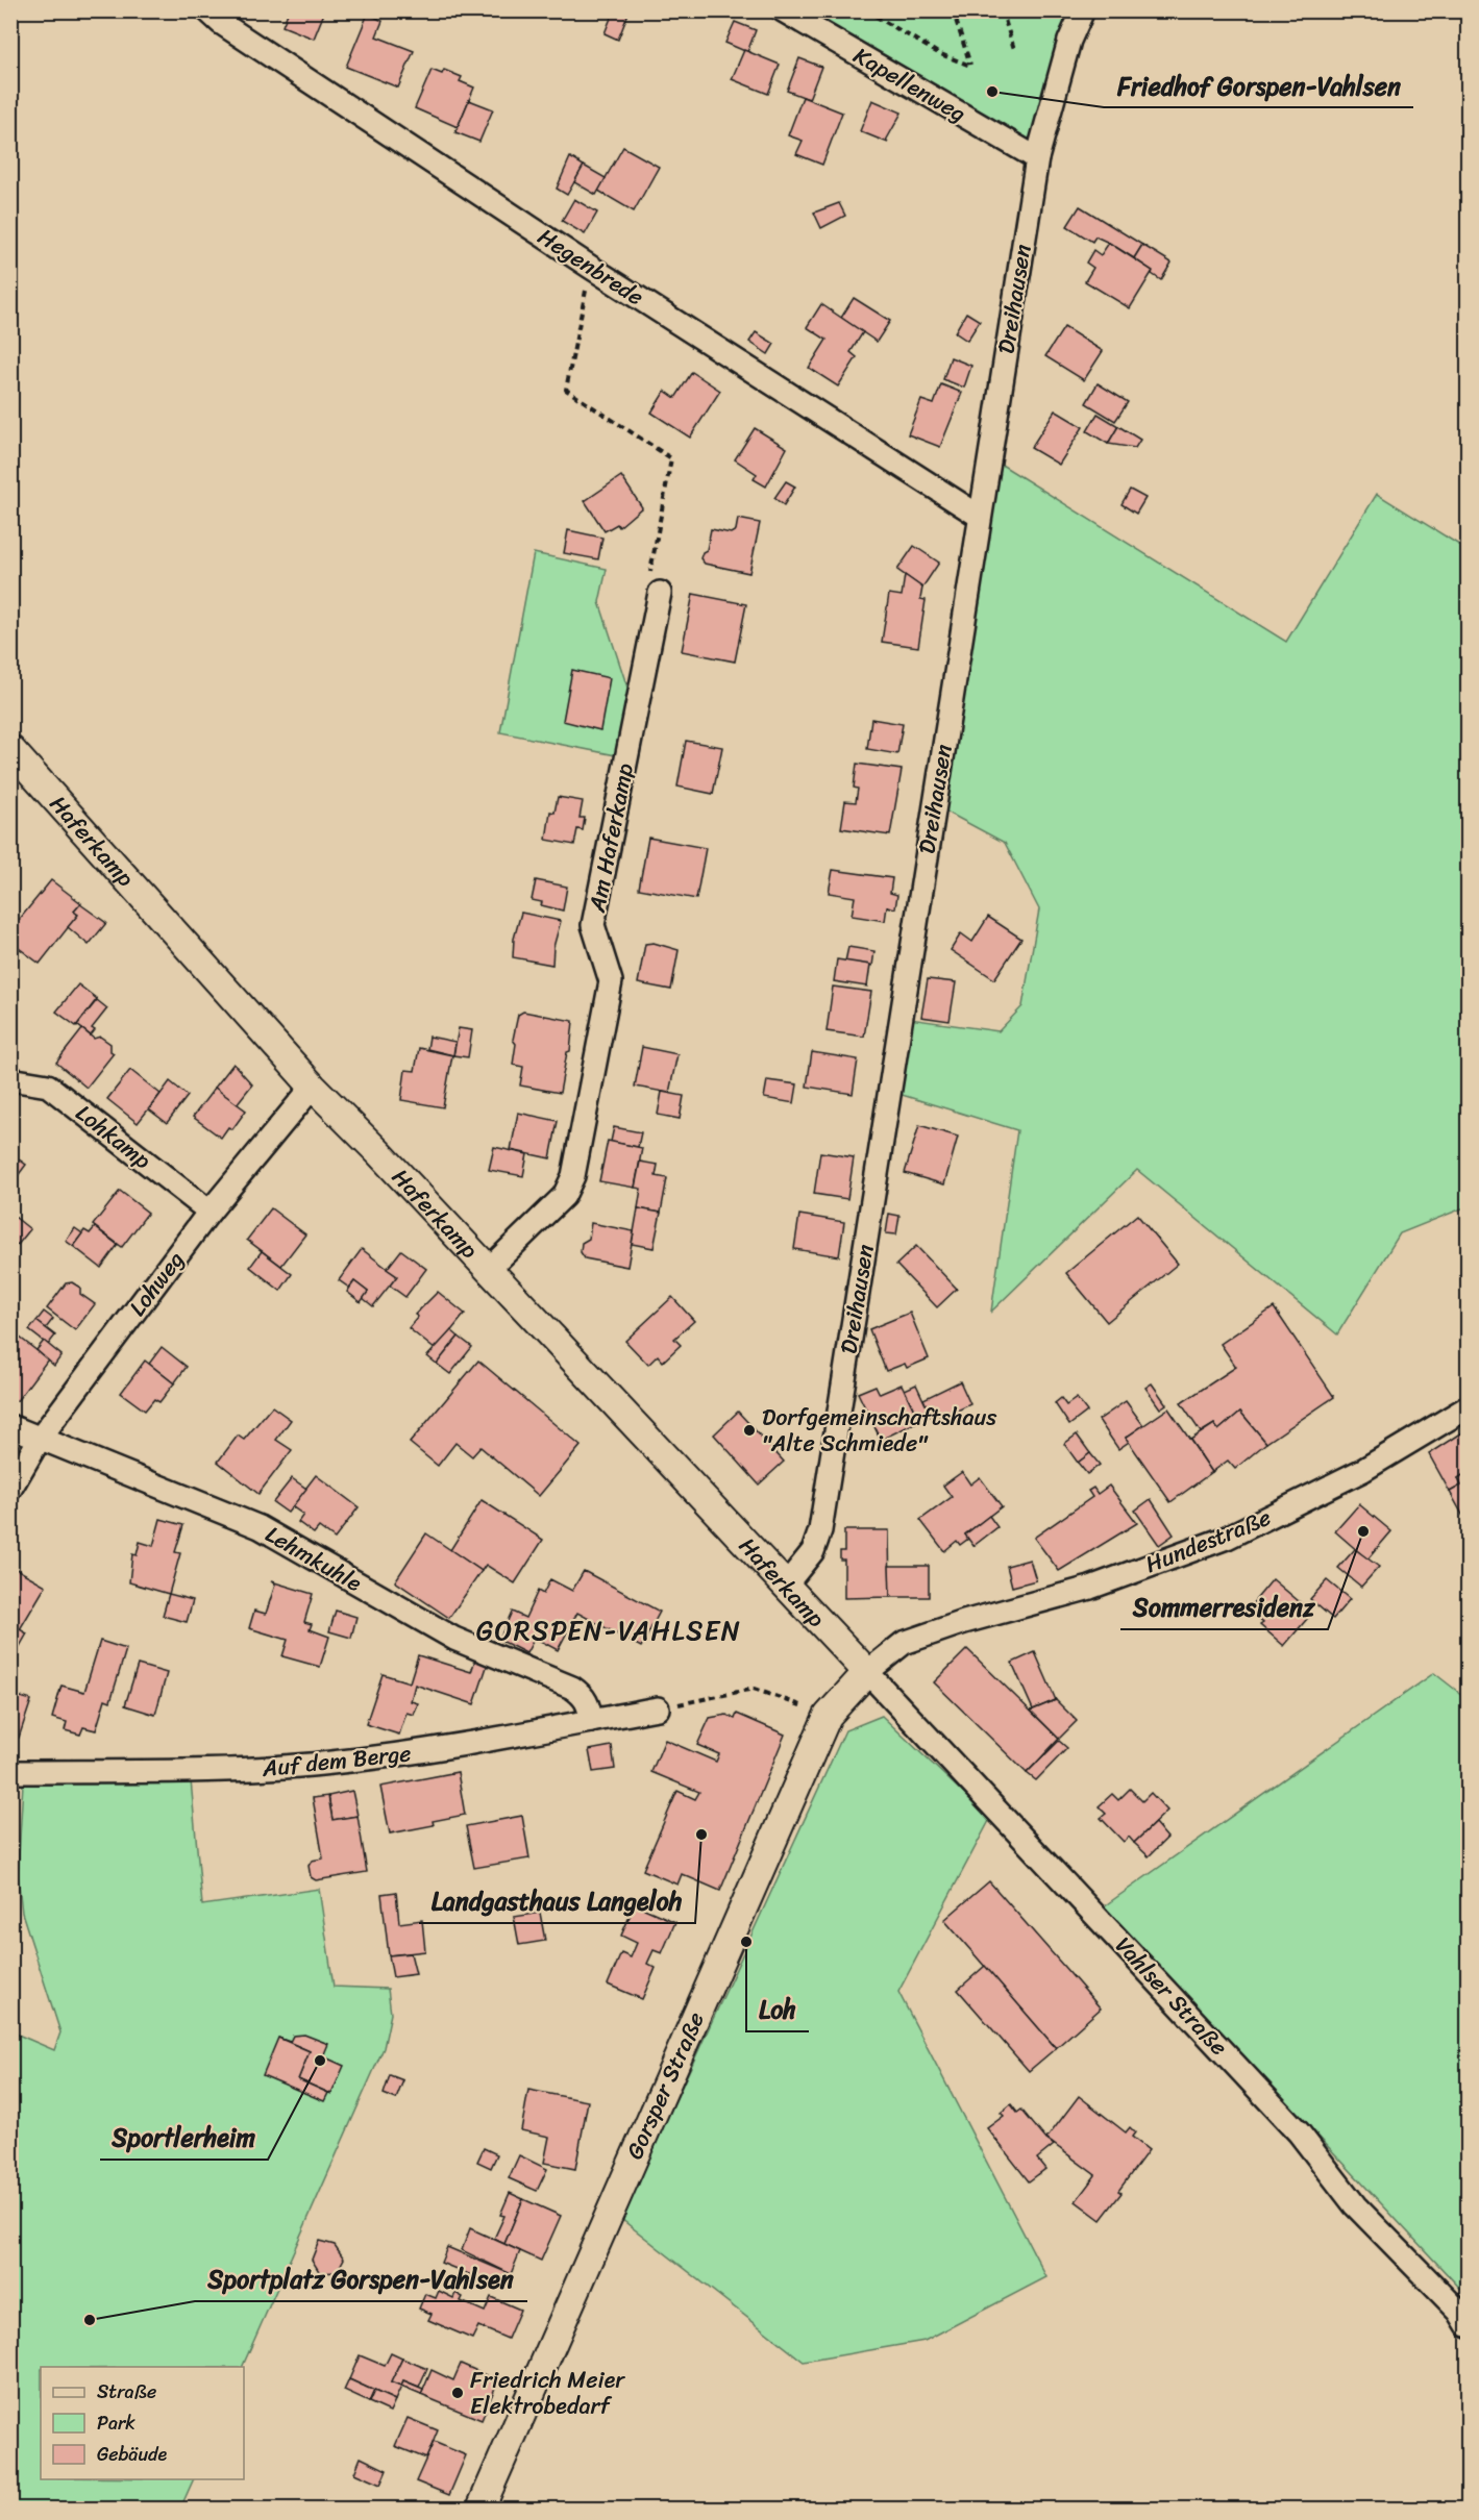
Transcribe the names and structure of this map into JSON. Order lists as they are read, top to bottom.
{
  "streets": {
    "street": [
      "Kapellenweg",
      "Hegenbrede",
      "Dreihausen",
      "Am Haferkamp",
      "Haferkamp",
      "Lohkamp",
      "Lohweg",
      "Hundestraße",
      "Lehmkuhle",
      "Auf dem Berge",
      "Vahlser Straße",
      "Gorsper Straße"
    ]
  },
  "crossings": [
    ["Kapellenweg", "Dreihausen"],
    ["Hegenbrede", "Dreihausen"],
    ["Dreihausen", "Haferkamp"],
    ["Am Haferkamp", "Haferkamp"],
    ["Haferkamp", "Lohweg"],
    ["Haferkamp", "Hundestraße"],
    ["Haferkamp", "Vahlser Straße"],
    ["Haferkamp", "Gorsper Straße"],
    ["Lohkamp", "Lohweg"],
    ["Lohweg", "Lehmkuhle"],
    ["Hundestraße", "Vahlser Straße"],
    ["Hundestraße", "Gorsper Straße"],
    ["Lehmkuhle", "Auf dem Berge"],
    ["Vahlser Straße", "Gorsper Straße"]
  ],
  "districts": ["GORSPEN-VAHLSEN"],
  "places": [
    "Friedhof Gorspen-Vahlsen",
    "Dorfgemeinschaftshaus \"Alte Schmiede\"",
    "Sommerresidenz",
    "Landgasthaus Langeloh",
    "Loh",
    "Sportlerheim",
    "Sportplatz Gorspen-Vahlsen",
    "Friedrich Meier Elektrobedarf"
  ],
  "legend": ["Straße", "Park", "Gebäude"]
}
